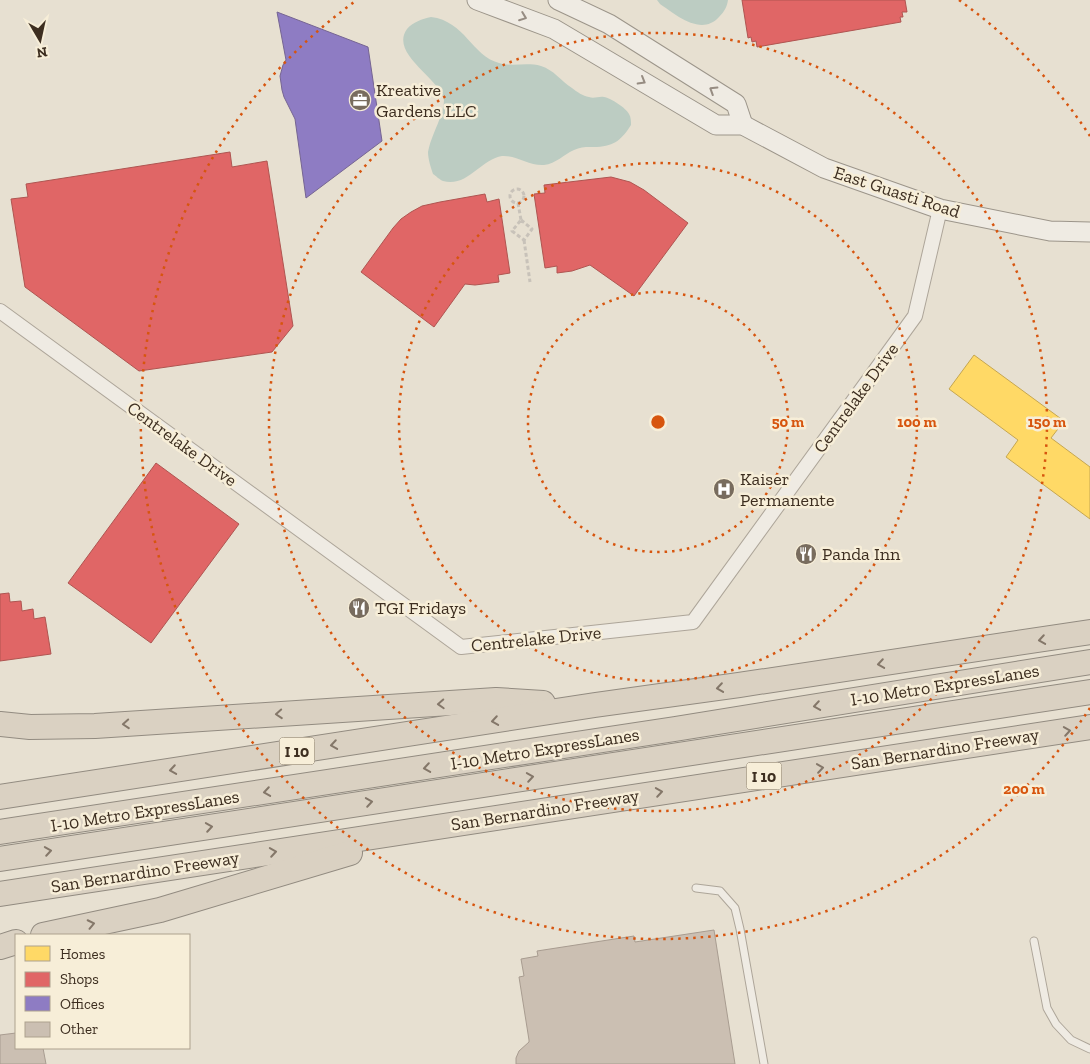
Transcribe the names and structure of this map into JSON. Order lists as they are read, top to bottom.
{
  "streets": {
    "highway": ["I-10 Metro ExpressLanes", "San Bernardino Freeway", "I 10"],
    "main road": ["East Guasti Road"],
    "street": ["Centrelake Drive"]
  },
  "crossings": [
    ["East Guasti Road", "Centrelake Drive"]
  ],
  "places": {
    "office": ["Kreative Gardens LLC"],
    "hospital": ["Kaiser Permanente"],
    "restaurant": ["Panda Inn", "TGI Fridays"]
  },
  "legend": [
    "Homes",
    "Shops",
    "Offices",
    "Other"
  ],
  "north": "bottom",
  "rings": [
    "50 m",
    "100 m",
    "150 m",
    "200 m"
  ]
}
